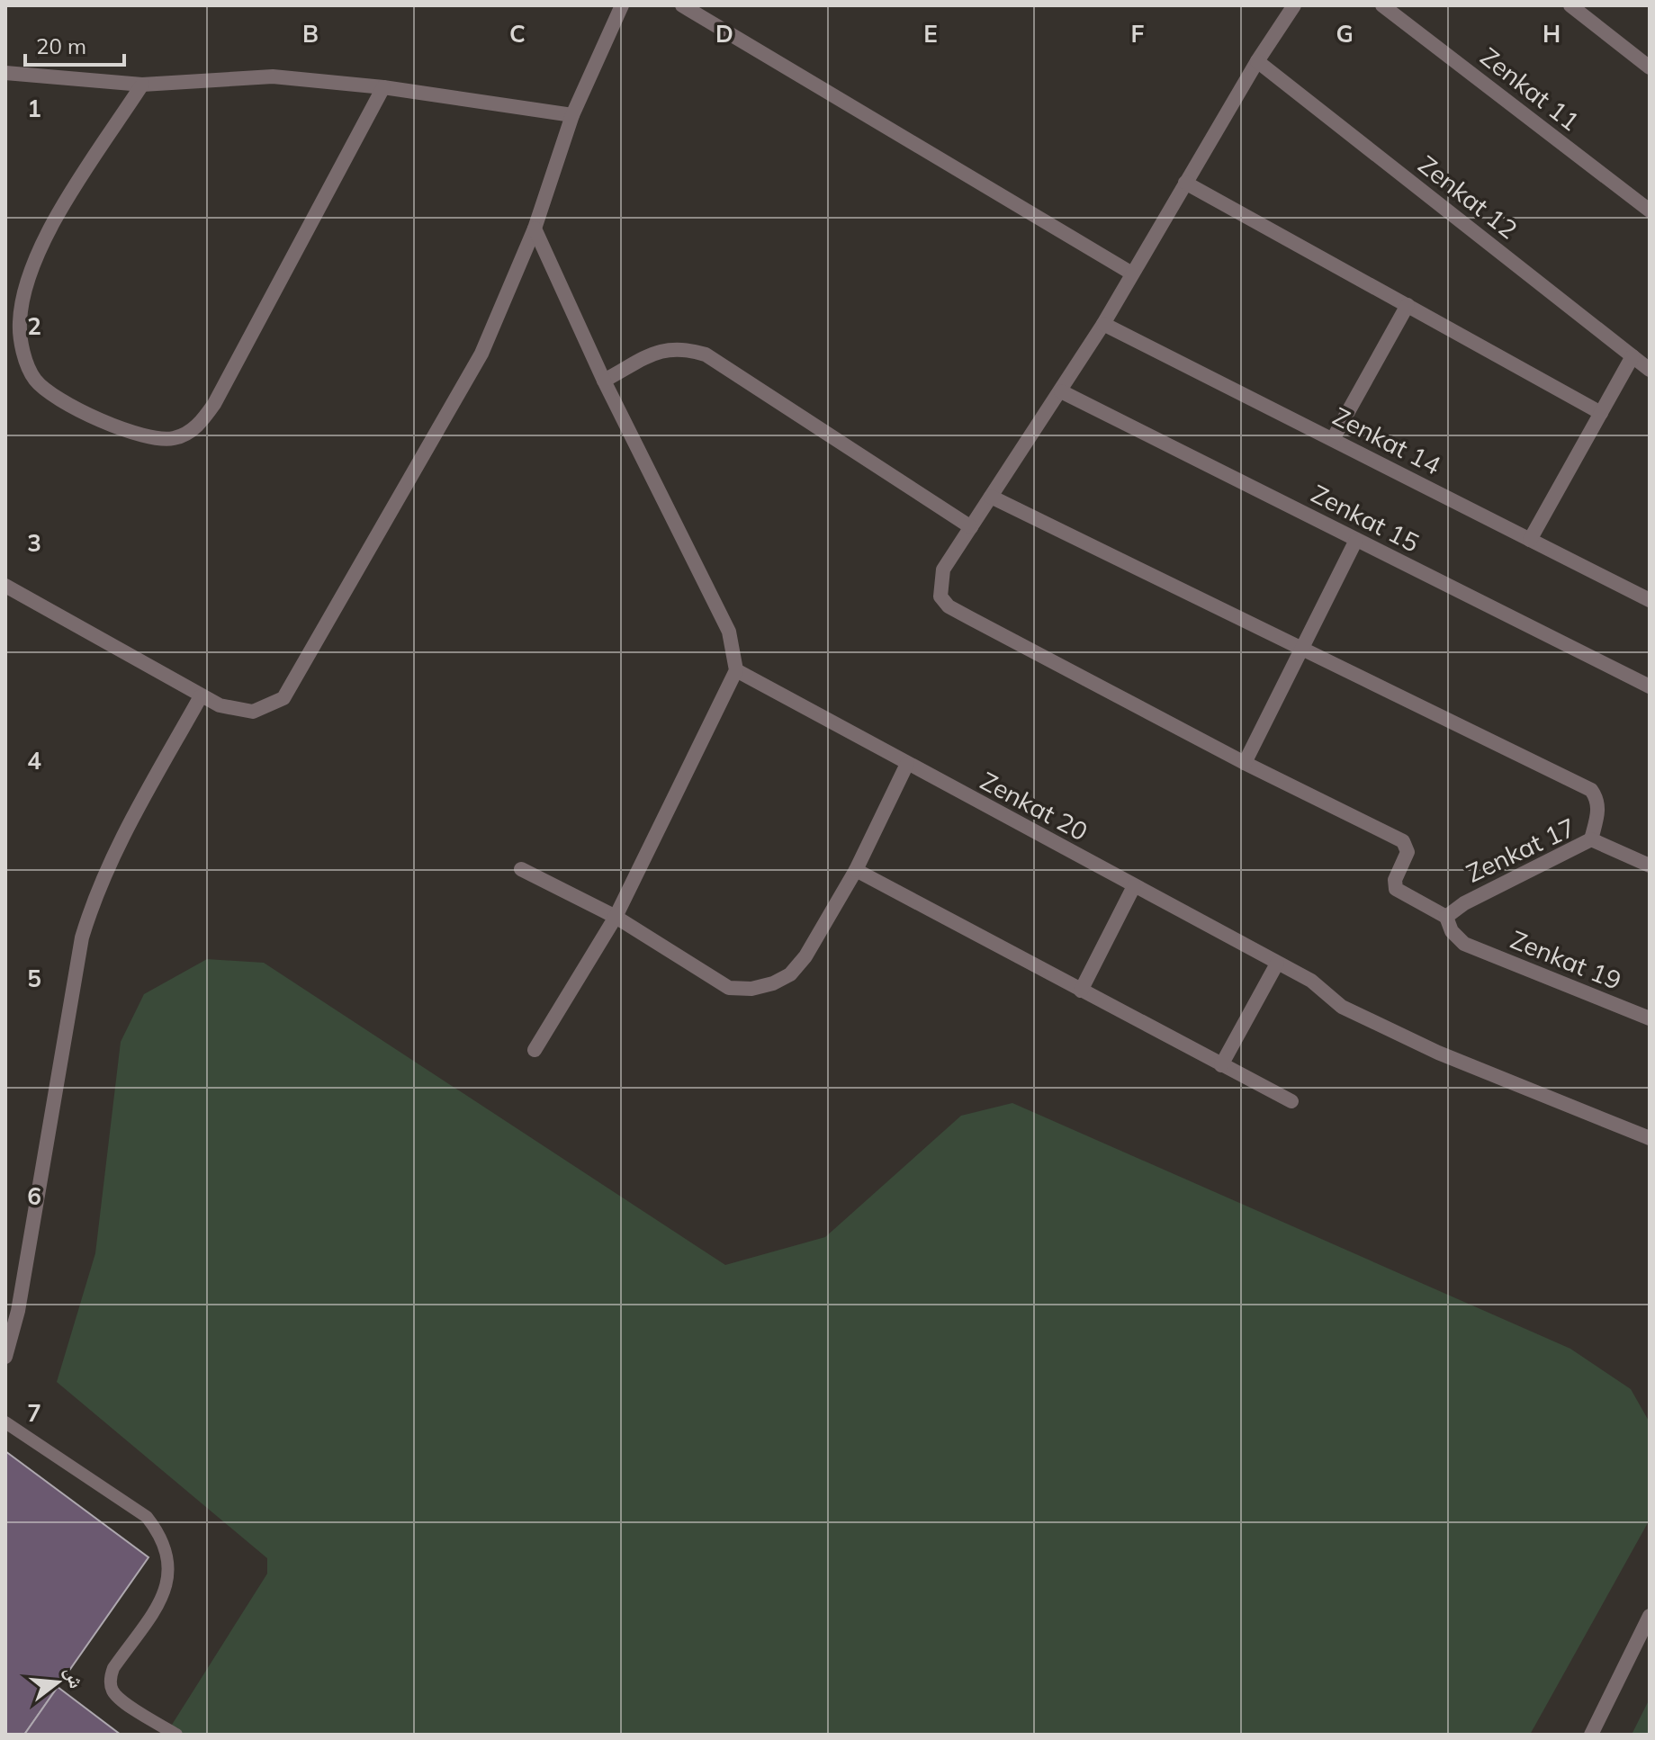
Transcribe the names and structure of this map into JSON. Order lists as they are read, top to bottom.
{
  "streets": {
    "street": [
      "Zenkat 11",
      "Zenkat 12",
      "Zenkat 14",
      "Zenkat 15",
      "Zenkat 20",
      "Zenkat 17",
      "Zenkat 19"
    ]
  },
  "crossings": [
    ["Zenkat 17", "Zenkat 19"]
  ],
  "scale_bar": "20 m",
  "north": "right",
  "grid": {
    "columns": [
      "B",
      "C",
      "D",
      "E",
      "F",
      "G",
      "H"
    ],
    "rows": [
      "1",
      "2",
      "3",
      "4",
      "5",
      "6",
      "7"
    ]
  }
}
